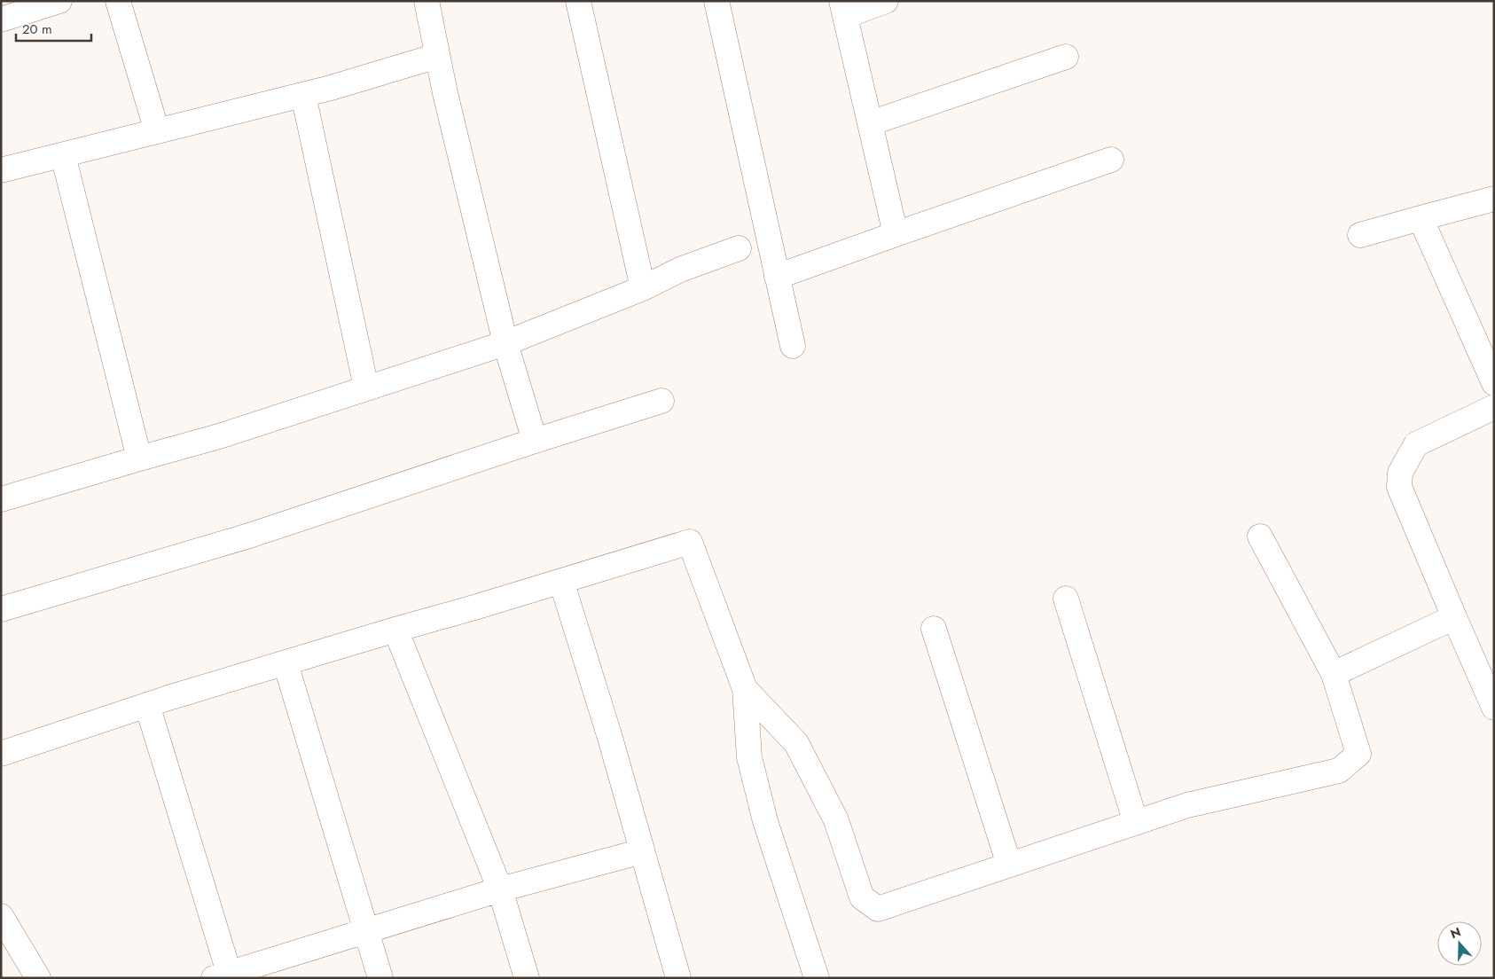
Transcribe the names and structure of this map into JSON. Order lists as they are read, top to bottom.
{
  "scale_bar": "20 m",
  "north": "top"
}
